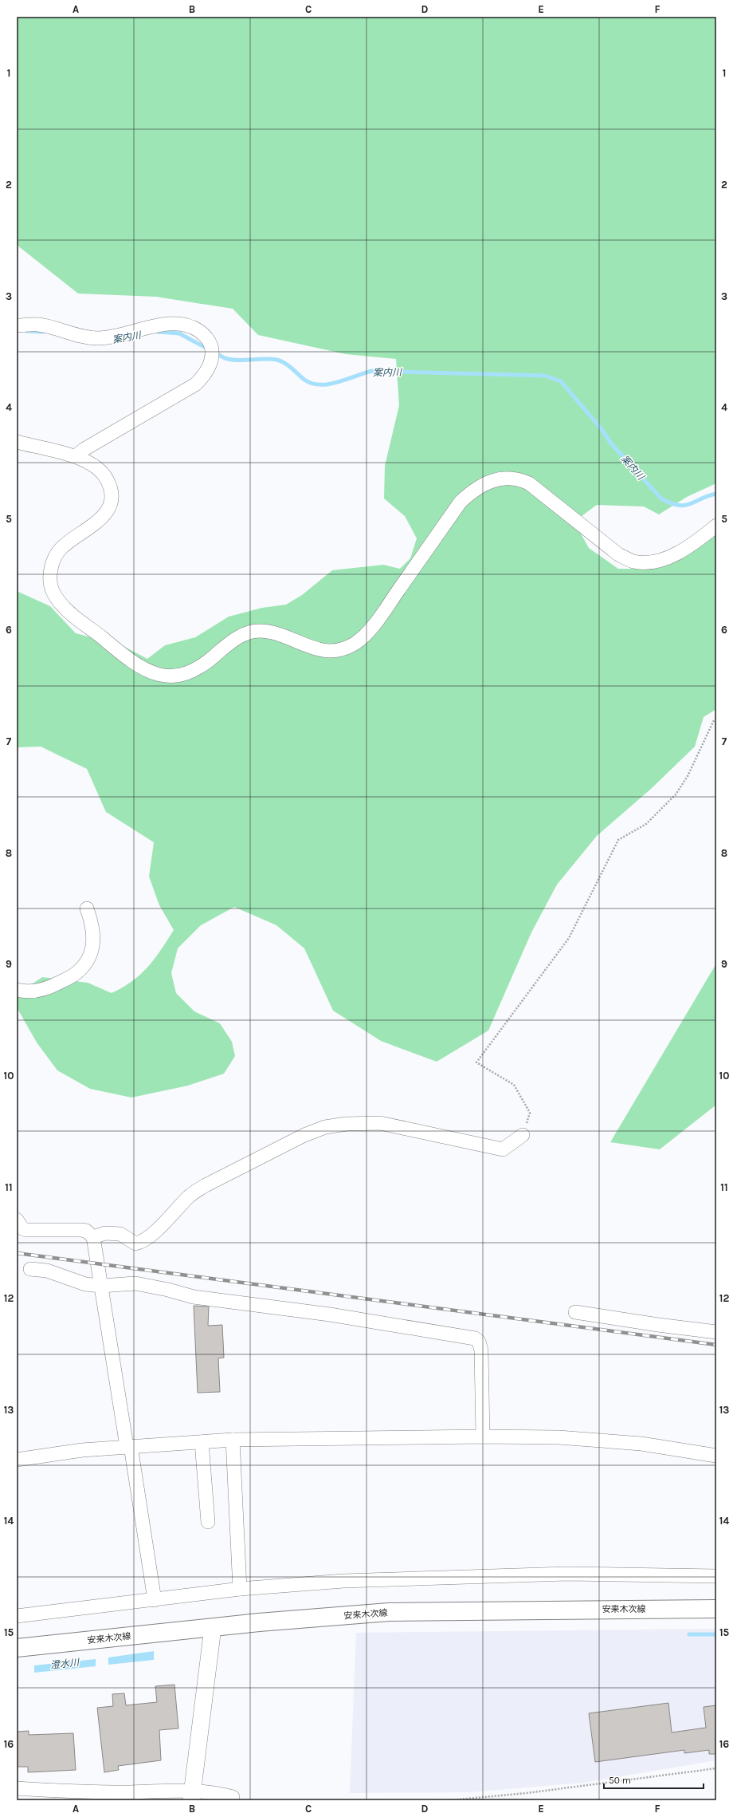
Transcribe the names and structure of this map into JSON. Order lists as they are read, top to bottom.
{
  "streets": {
    "main road": ["安来木次線"]
  },
  "water": ["案内川", "澄水川"],
  "scale_bar": "50 m",
  "grid": {
    "columns": [
      "A",
      "B",
      "C",
      "D",
      "E",
      "F"
    ],
    "rows": [
      "1",
      "2",
      "3",
      "4",
      "5",
      "6",
      "7",
      "8",
      "9",
      "10",
      "11",
      "12",
      "13",
      "14",
      "15",
      "16"
    ]
  }
}
